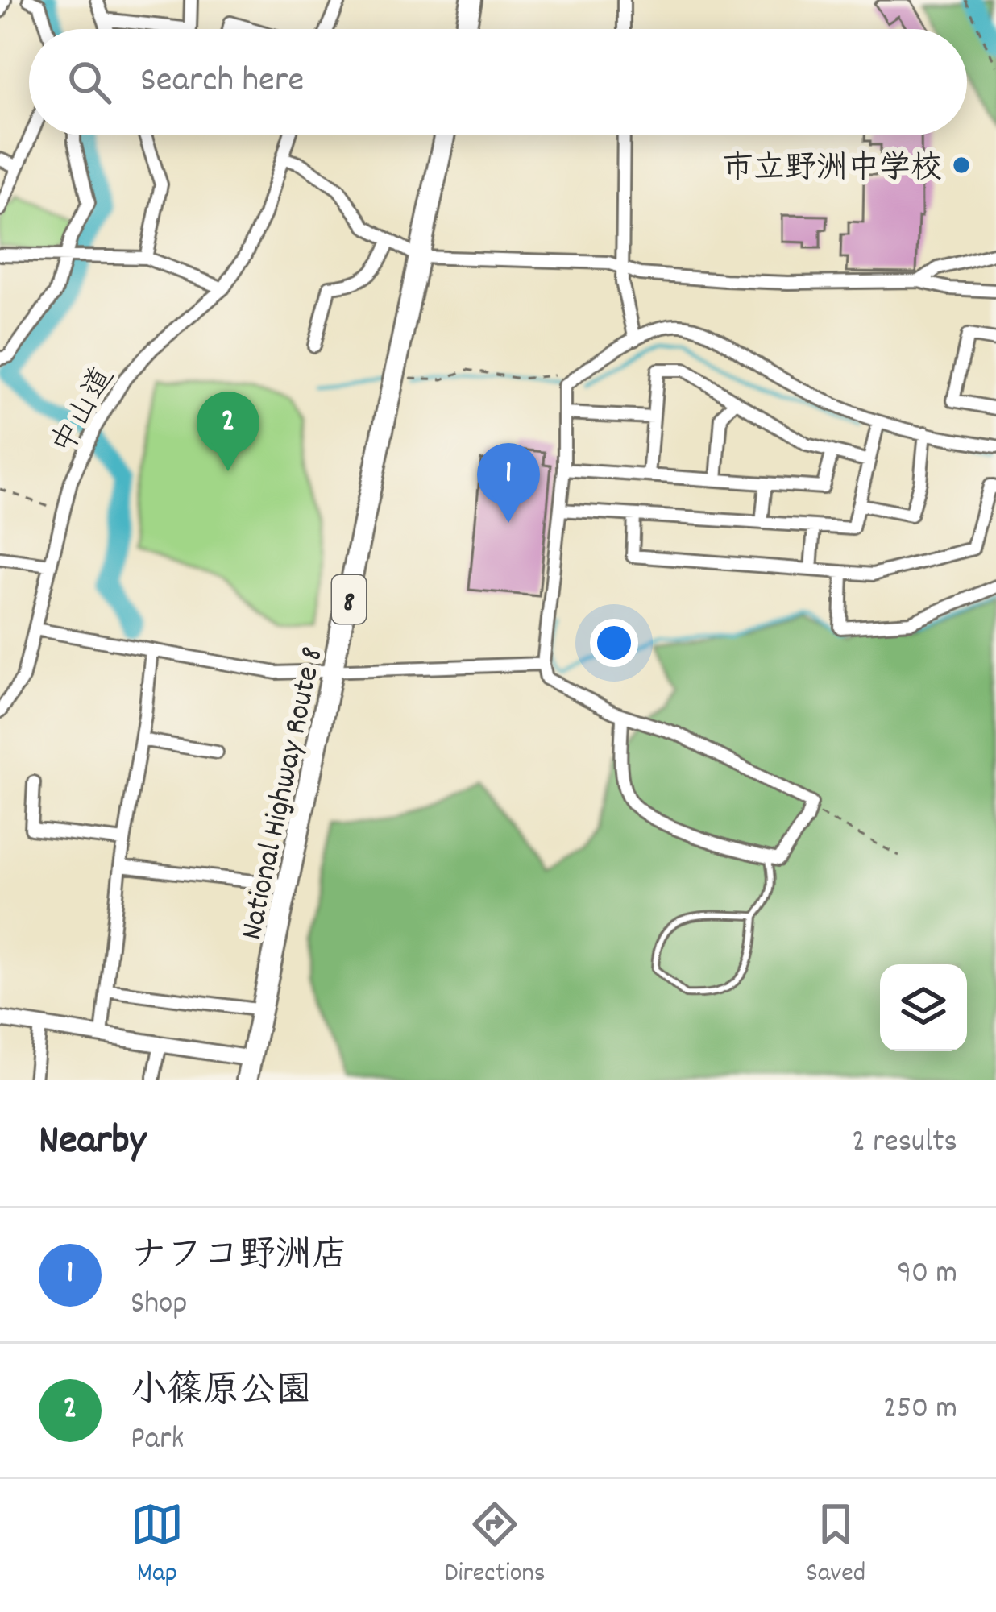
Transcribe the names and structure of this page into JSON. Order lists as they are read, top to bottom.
{
  "streets": {
    "highway": ["8", "National Highway Route 8"],
    "street": ["中山道"]
  },
  "places": ["市立野洲中学校"],
  "page": {
    "search": "Search here",
    "pins": ["2", "1"],
    "heading": ["Nearby", "2 results"],
    "list": [
      {
        "mark": "1",
        "name": "ナフコ野洲店",
        "note": "Shop",
        "value": "90 m"
      },
      {
        "mark": "2",
        "name": "小篠原公園",
        "note": "Park",
        "value": "250 m"
      }
    ],
    "nav": ["Map", "Directions", "Saved"]
  }
}
